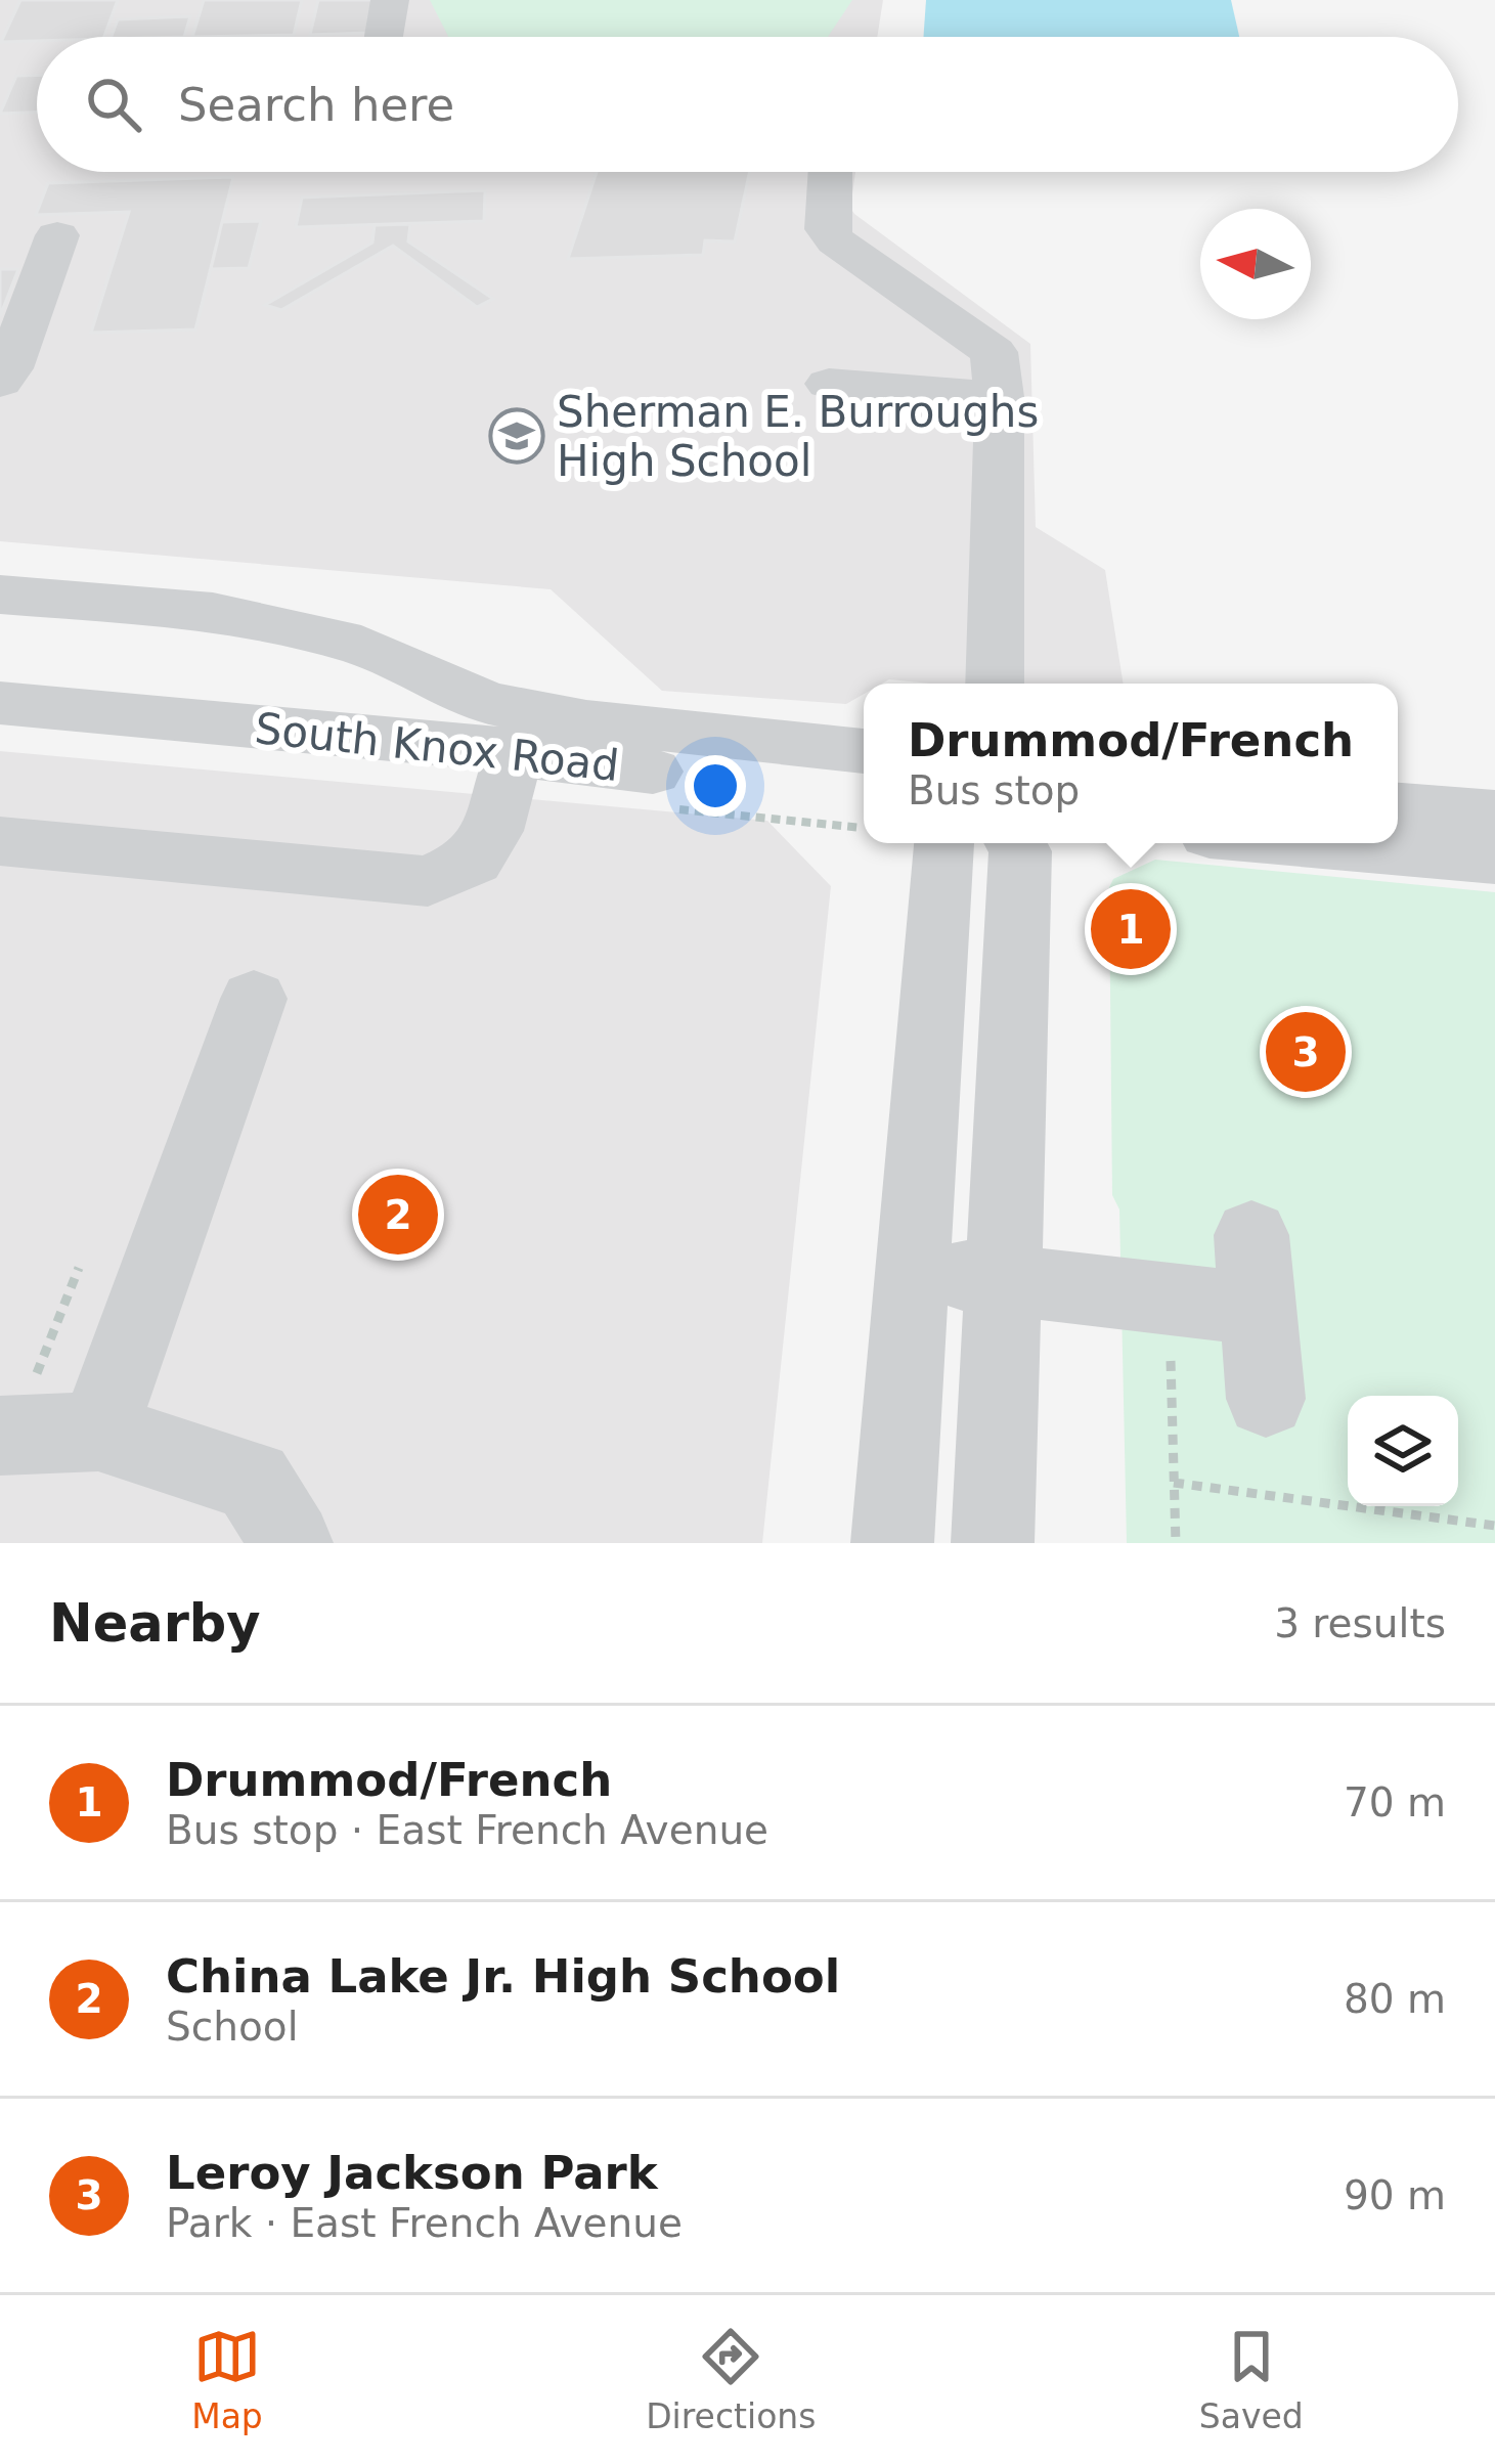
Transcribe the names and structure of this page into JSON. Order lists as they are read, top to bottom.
{
  "streets": {
    "street": ["South Knox Road"]
  },
  "places": {
    "school or university": ["Sherman E. Burroughs High School"]
  },
  "north": "left",
  "page": {
    "search": "Search here",
    "popup": ["Drummod/French", "Bus stop"],
    "pins": ["1", "3", "2"],
    "heading": ["Nearby", "3 results"],
    "list": [
      {
        "mark": "1",
        "name": "Drummod/French",
        "note": "Bus stop · East French Avenue",
        "value": "70 m"
      },
      {
        "mark": "2",
        "name": "China Lake Jr. High School",
        "note": "School",
        "value": "80 m"
      },
      {
        "mark": "3",
        "name": "Leroy Jackson Park",
        "note": "Park · East French Avenue",
        "value": "90 m"
      }
    ],
    "nav": ["Map", "Directions", "Saved"]
  }
}
